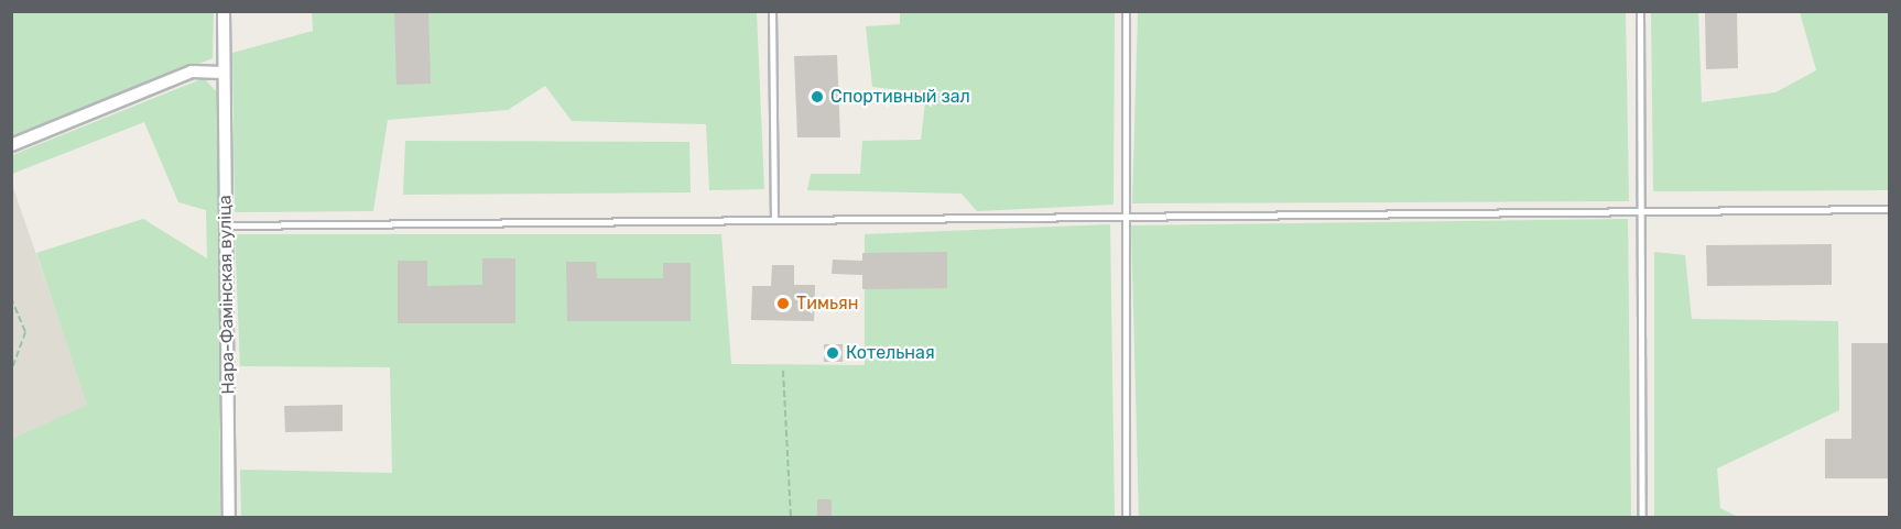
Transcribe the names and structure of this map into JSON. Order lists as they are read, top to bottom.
{
  "streets": {
    "street": ["Нара-Фамінская вуліца"]
  },
  "places": ["Спортивный зал", "Тимьян", "Котельная"]
}
